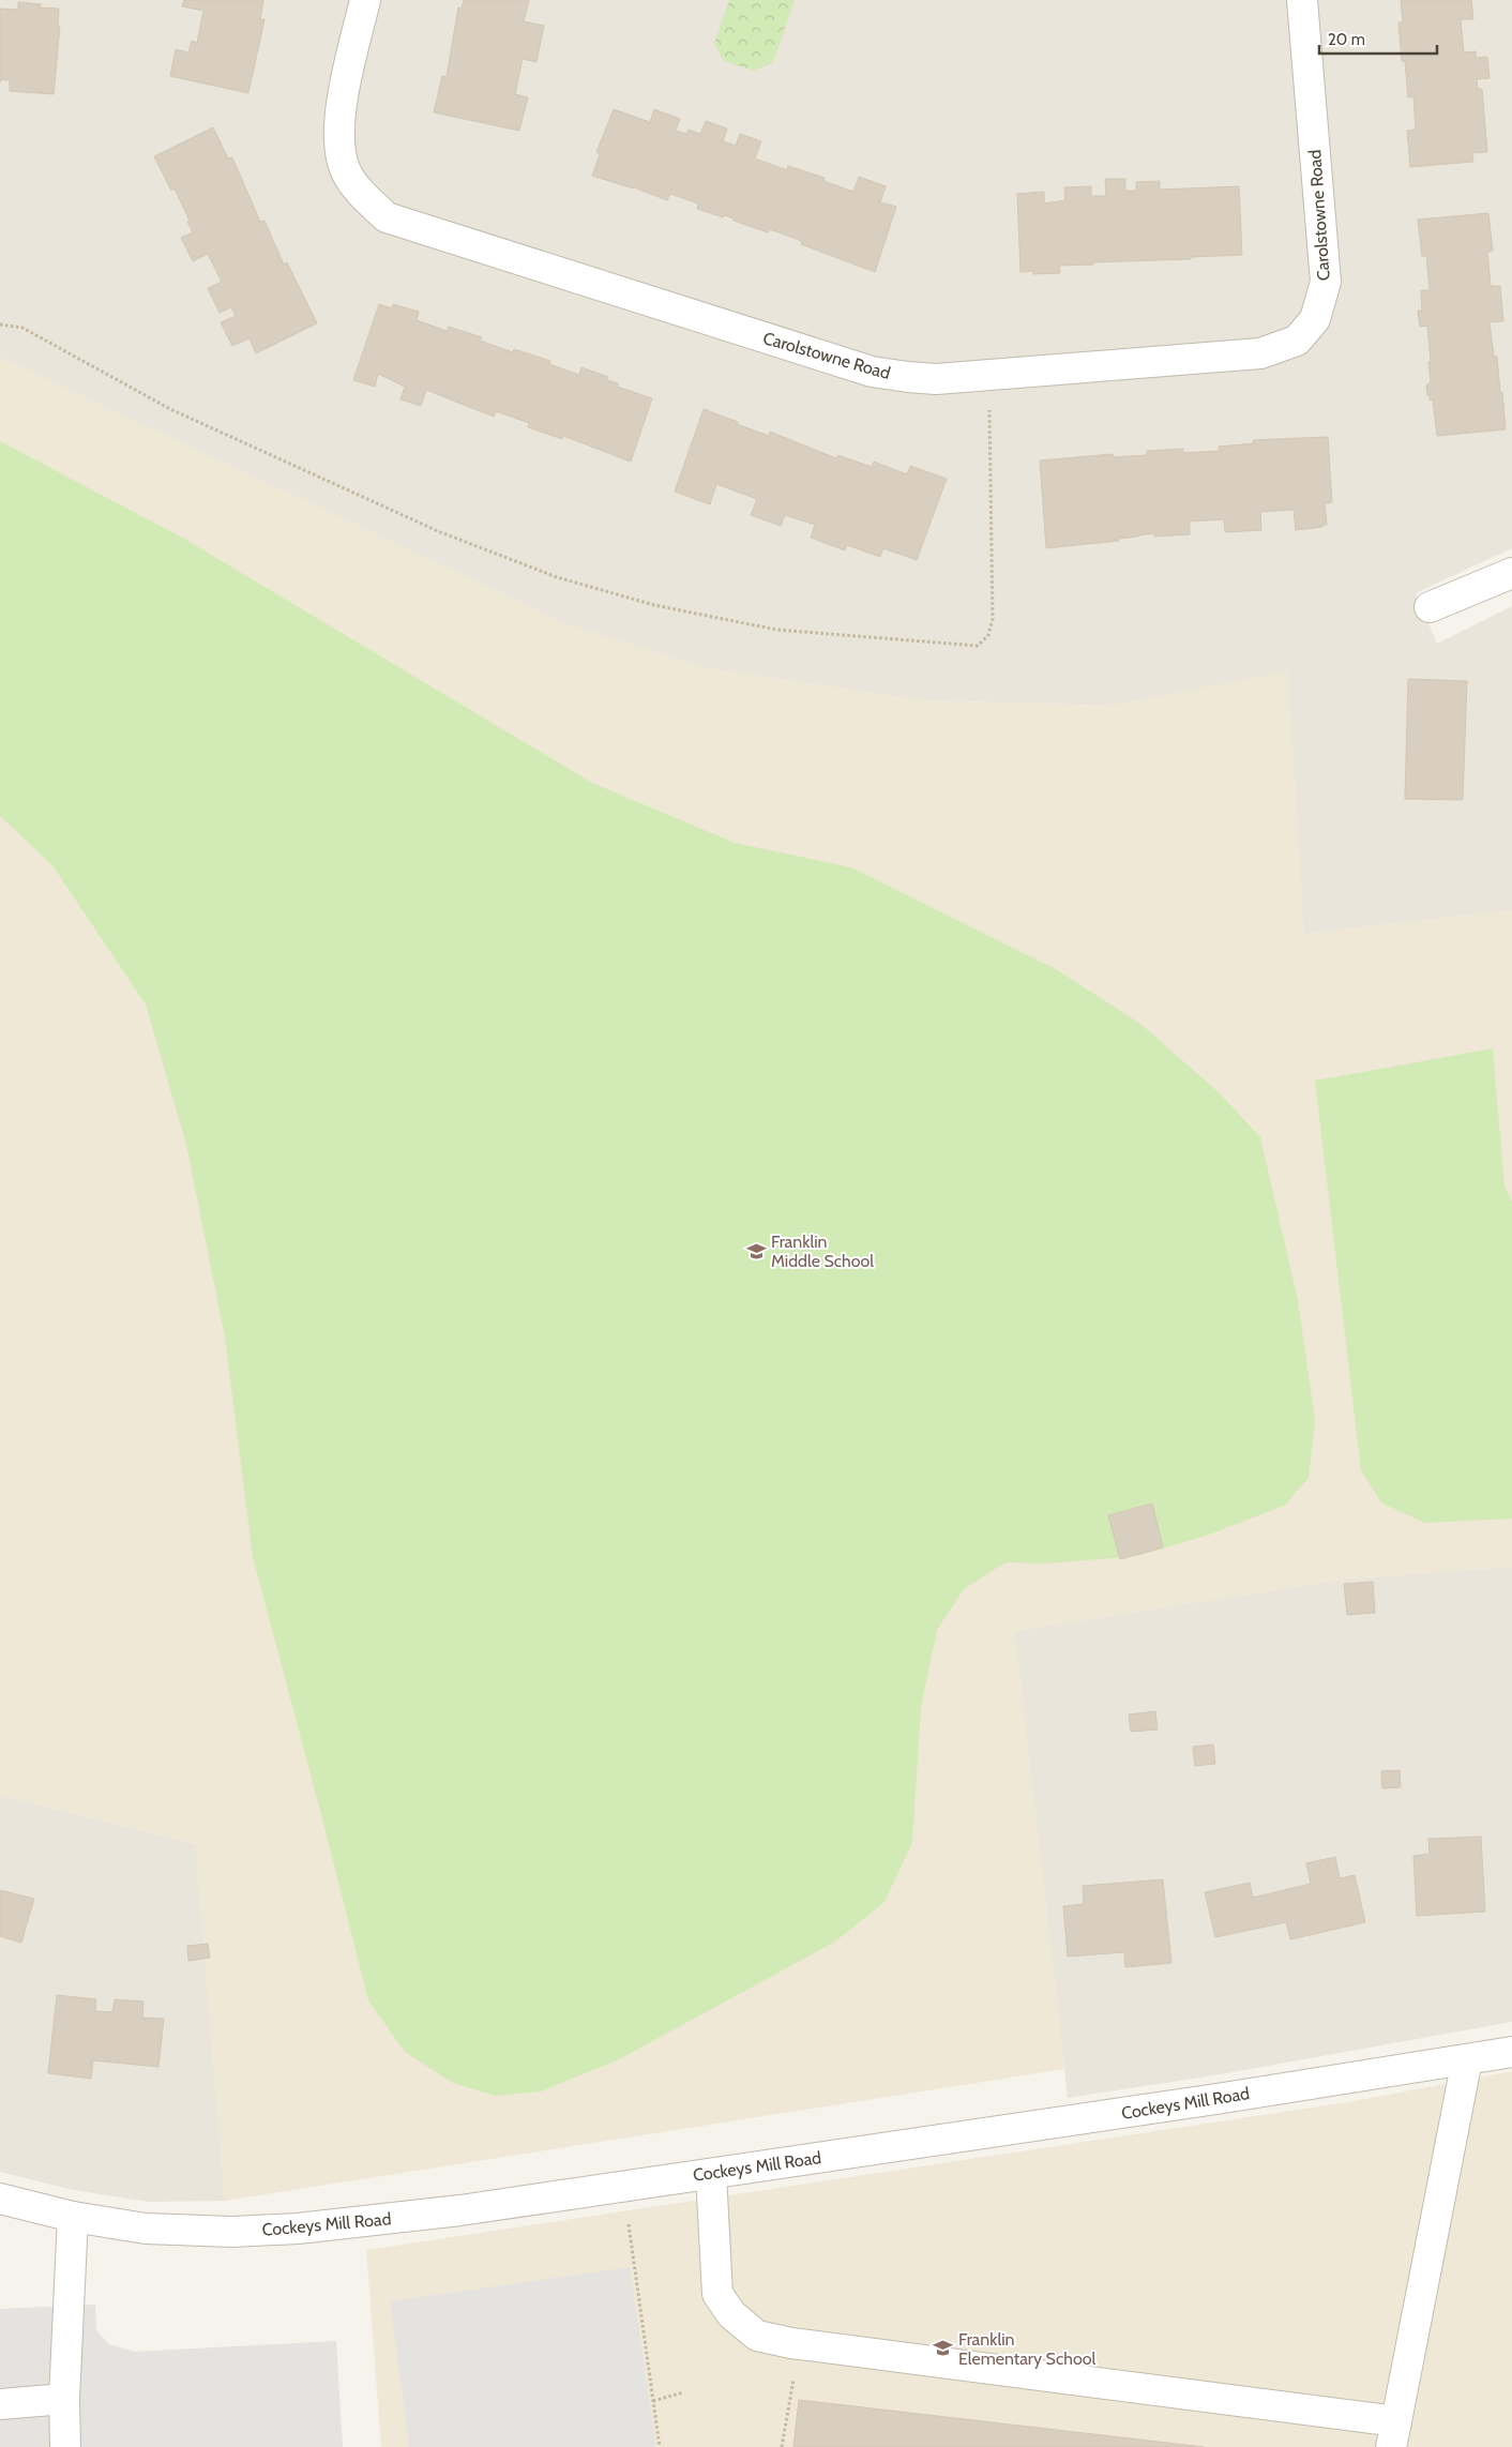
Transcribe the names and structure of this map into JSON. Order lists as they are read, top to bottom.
{
  "streets": {
    "street": ["Carolstowne Road", "Cockeys Mill Road"]
  },
  "places": {
    "school or university": ["Franklin Middle School", "Franklin Elementary School"]
  },
  "scale_bar": "20 m"
}
